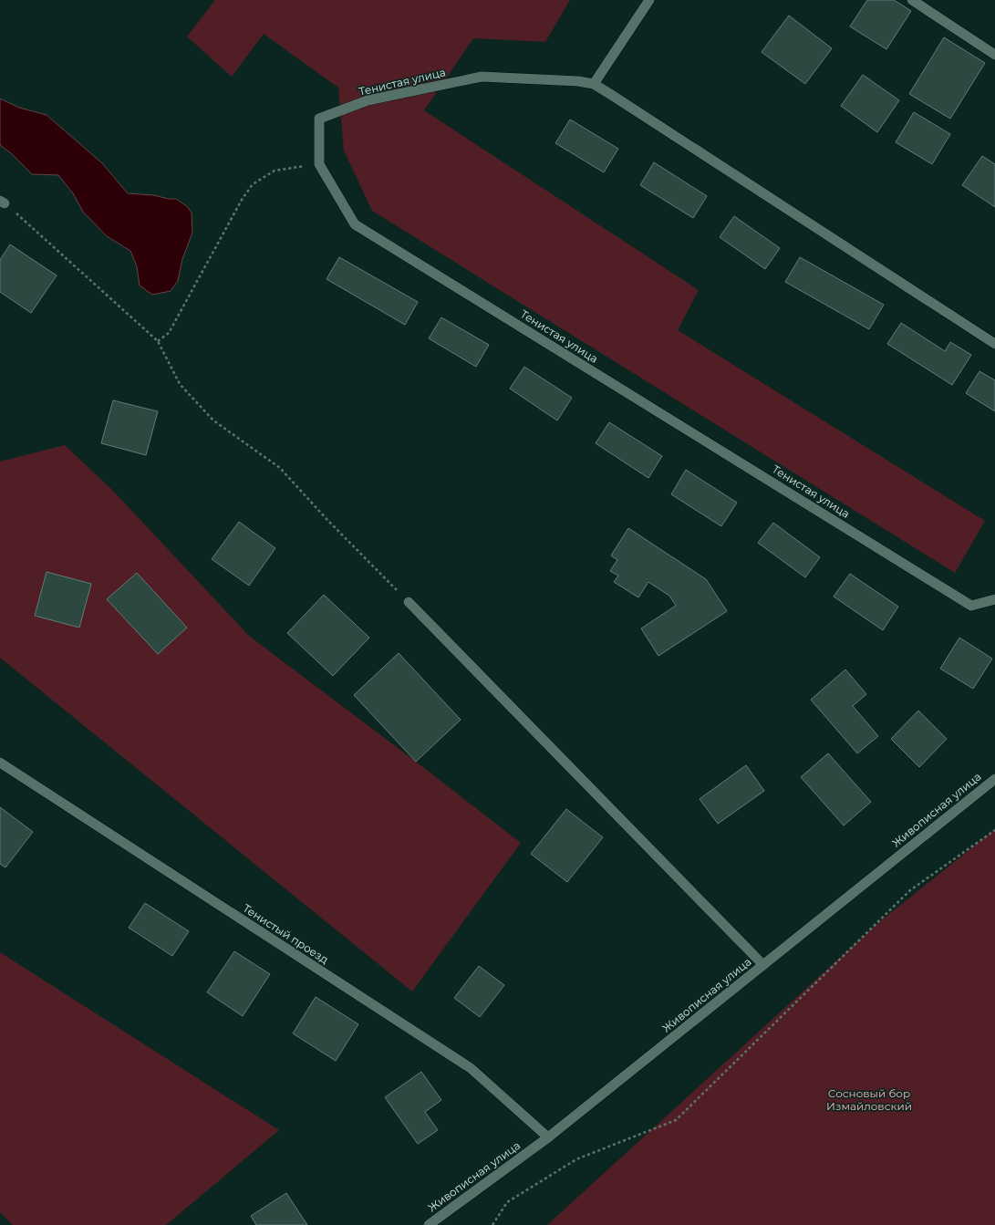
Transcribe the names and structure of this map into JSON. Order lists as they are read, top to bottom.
{
  "streets": {
    "street": ["Тенистая улица", "Живописная улица", "Тенистый проезд"]
  },
  "crossings": [
    ["Живописная улица", "Тенистый проезд"]
  ],
  "parks": ["Сосновый бор Измайловский"]
}
